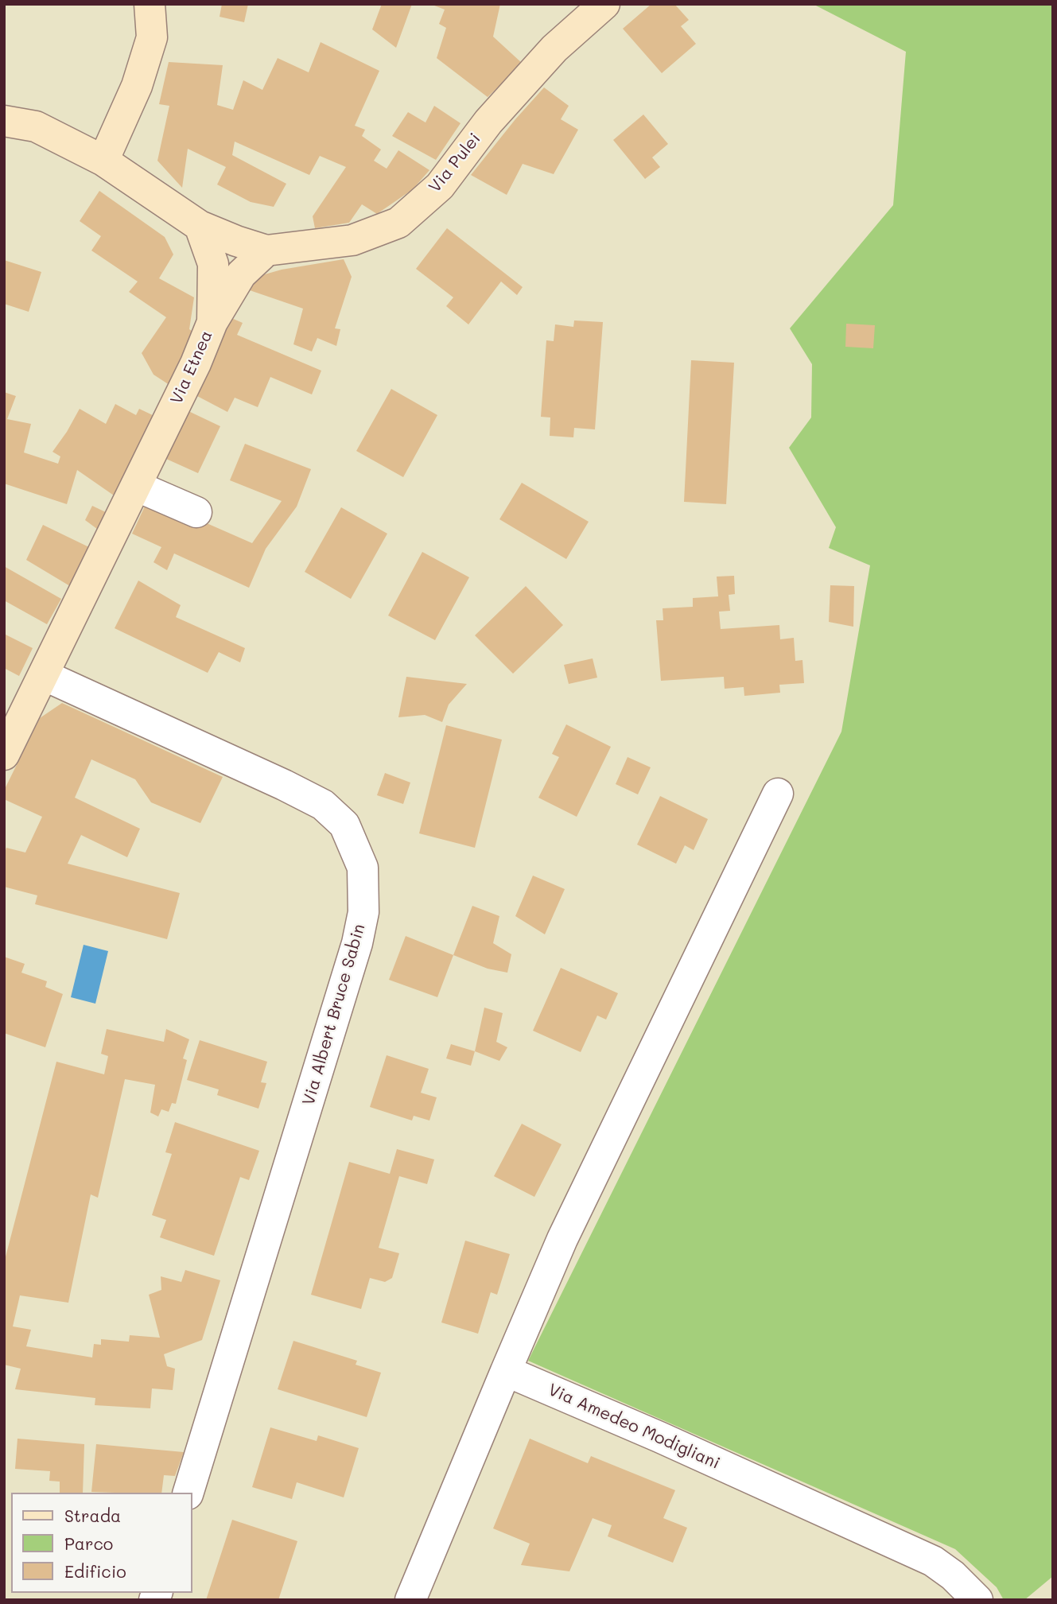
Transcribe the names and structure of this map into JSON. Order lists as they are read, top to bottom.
{
  "streets": {
    "main road": ["Via Pulei", "Via Etnea"],
    "street": ["Via Albert Bruce Sabin", "Via Amedeo Modigliani"]
  },
  "crossings": [
    ["Via Etnea", "Via Albert Bruce Sabin"]
  ],
  "legend": ["Strada", "Parco", "Edificio"]
}
